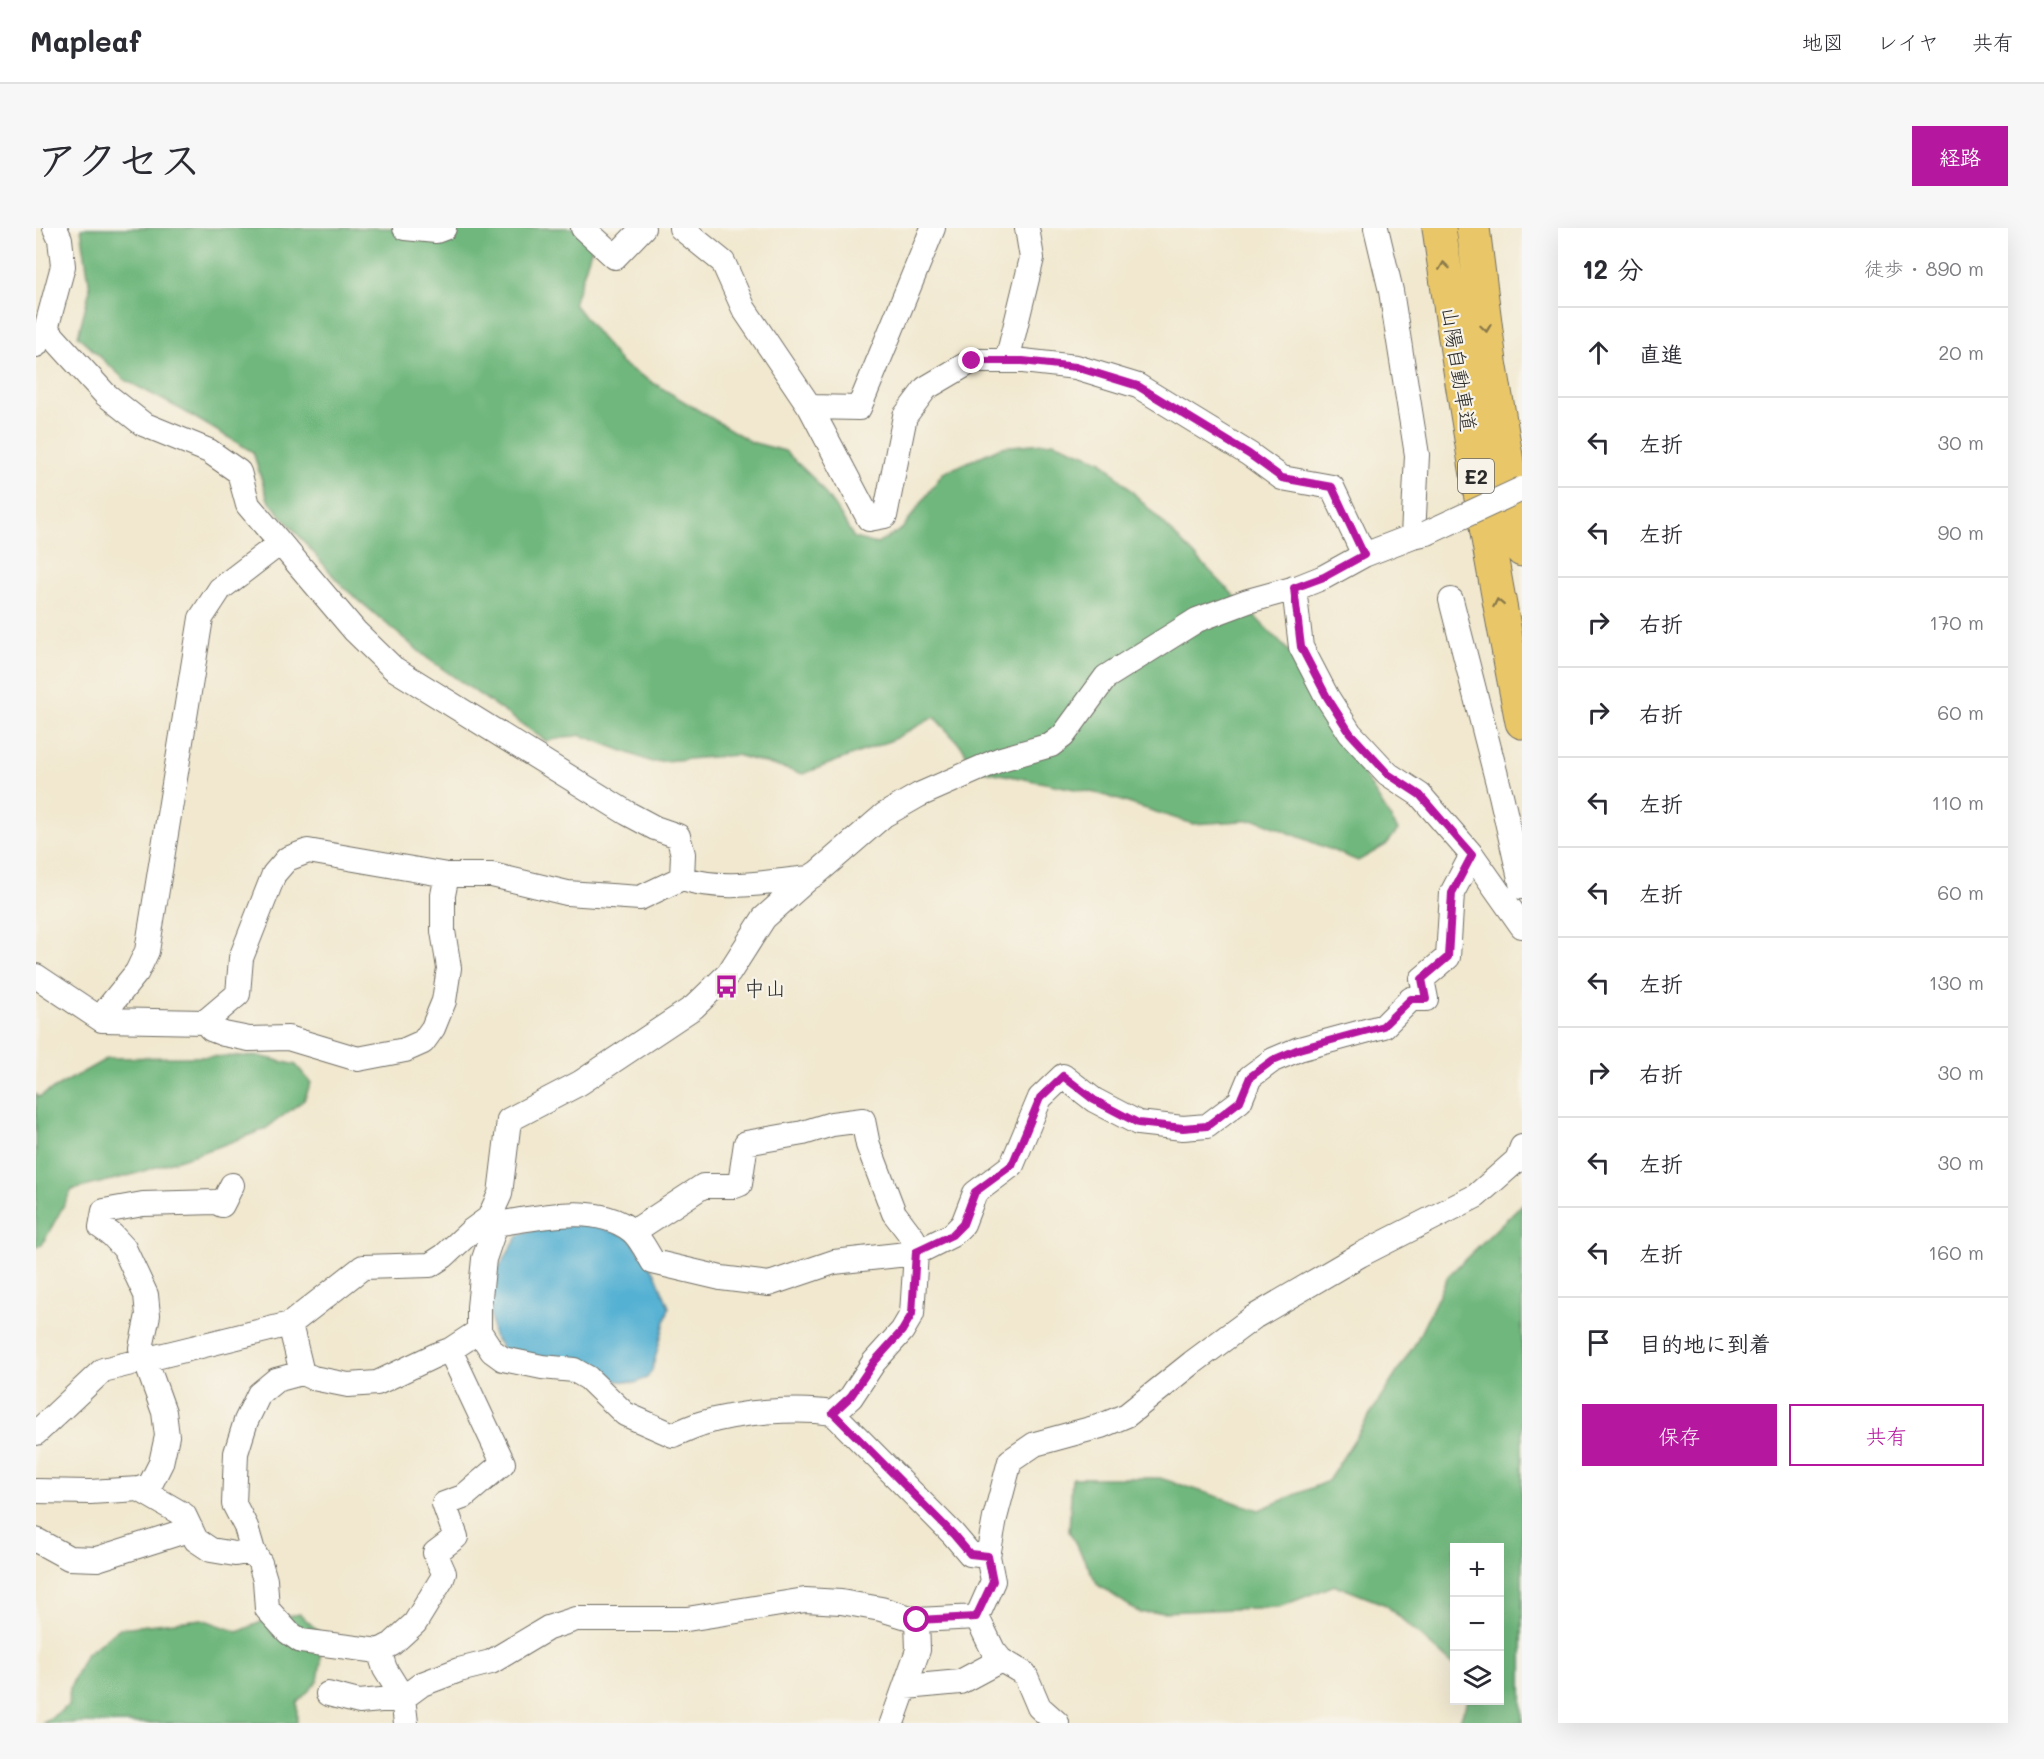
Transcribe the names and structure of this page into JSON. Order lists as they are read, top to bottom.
{
  "streets": {
    "highway": ["山陽自動車道", "E2"]
  },
  "places": {
    "bus stop": ["中山"]
  },
  "page": {
    "header": "Mapleaf",
    "nav": ["地図", "レイヤ", "共有"],
    "title": "アクセス",
    "buttons": [
      "経路",
      ["保存", "共有"]
    ],
    "heading": ["12 分", "徒歩 · 890 m"],
    "list": [
      ["直進", "20 m"],
      ["左折", "30 m"],
      ["左折", "90 m"],
      ["右折", "170 m"],
      ["右折", "60 m"],
      ["左折", "110 m"],
      ["左折", "60 m"],
      ["左折", "130 m"],
      ["右折", "30 m"],
      ["左折", "30 m"],
      ["左折", "160 m"],
      "目的地に到着"
    ],
    "map_buttons": ["+", "−"]
  }
}
